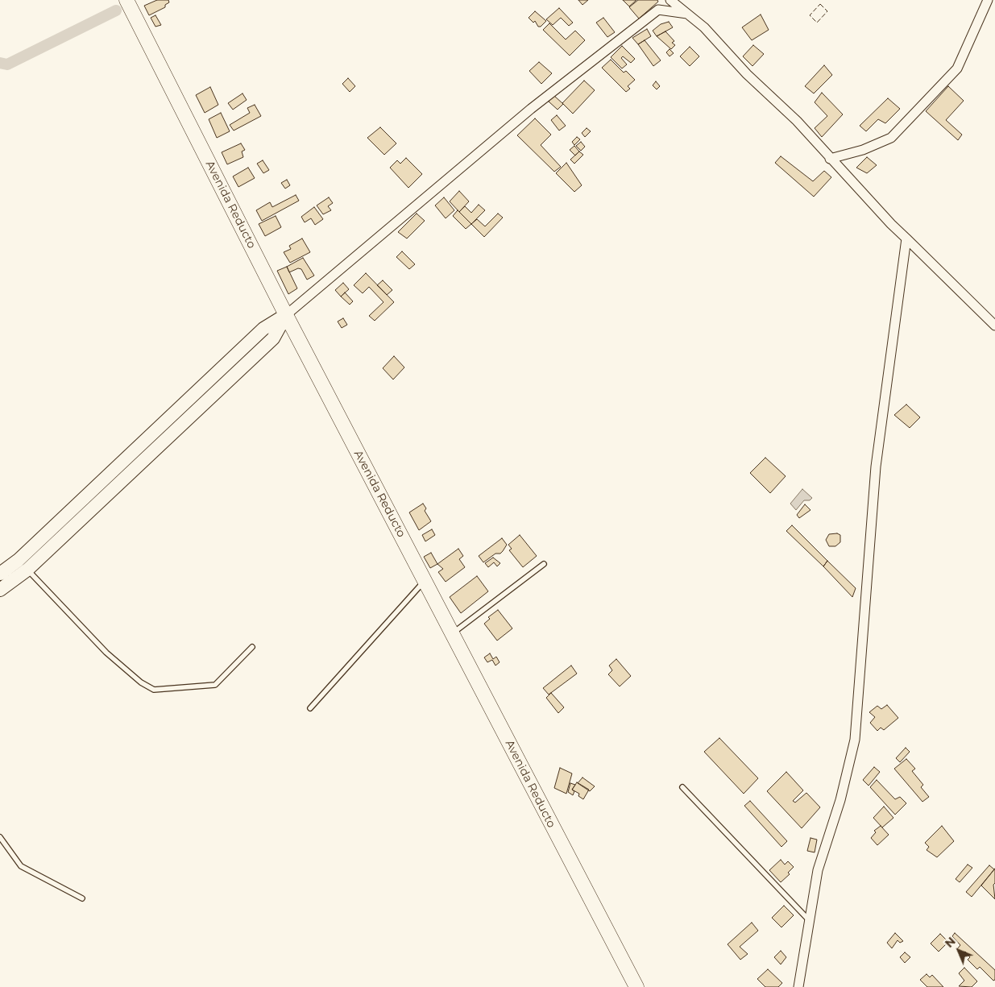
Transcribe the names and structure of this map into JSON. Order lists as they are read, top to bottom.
{
  "streets": {
    "main road": ["Avenida Reducto"]
  },
  "north": "top left"
}
